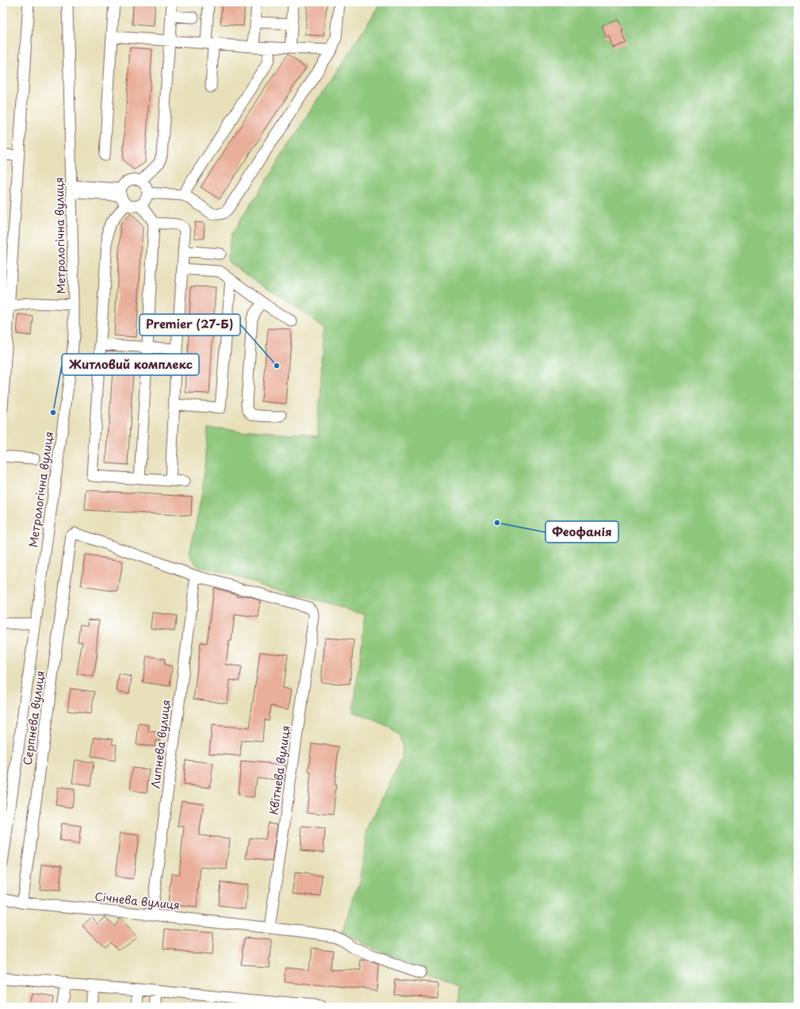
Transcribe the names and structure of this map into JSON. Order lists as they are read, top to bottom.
{
  "streets": {
    "street": [
      "Метрологічна вулиця",
      "Серпнева вулиця",
      "Липнева вулиця",
      "Квітнева вулиця",
      "Січнева вулиця"
    ]
  },
  "crossings": [
    ["Серпнева вулиця", "Липнева вулиця"],
    ["Серпнева вулиця", "Квітнева вулиця"],
    ["Серпнева вулиця", "Січнева вулиця"],
    ["Липнева вулиця", "Квітнева вулиця"],
    ["Липнева вулиця", "Січнева вулиця"],
    ["Квітнева вулиця", "Січнева вулиця"]
  ],
  "places": ["Premier (27-Б)", "Житловий комплекс", "Феофанія"]
}
